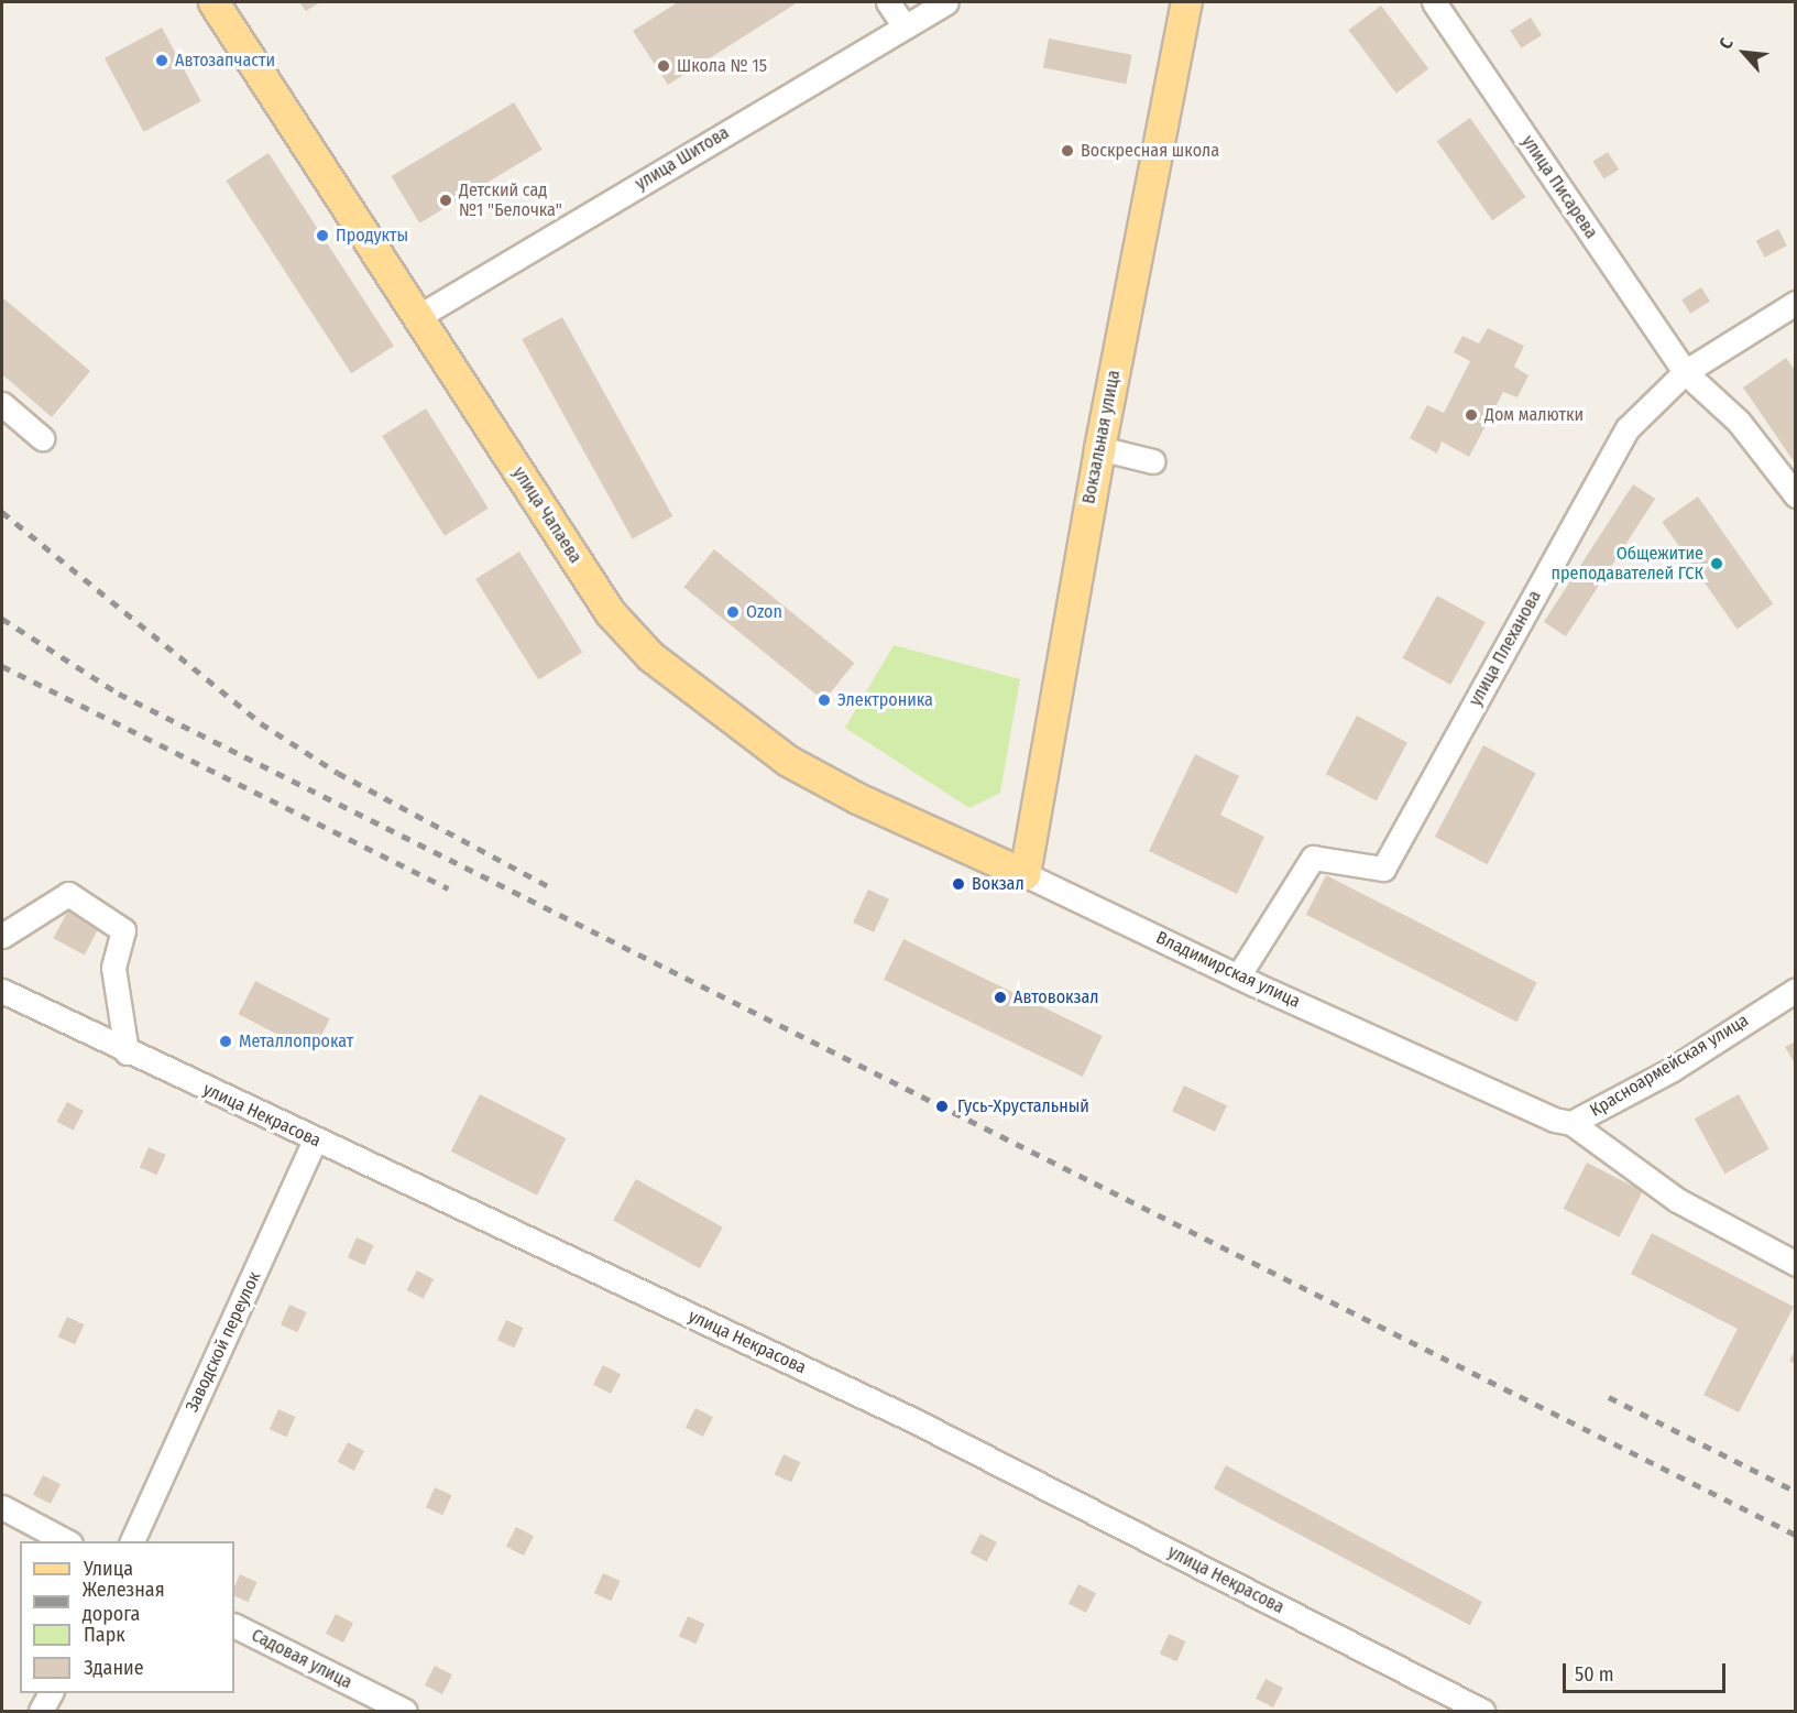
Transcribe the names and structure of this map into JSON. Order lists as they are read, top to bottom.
{
  "streets": {
    "main road": ["Вокзальная улица", "улица Чапаева"],
    "street": [
      "улица Шитова",
      "улица Писарева",
      "улица Плеханова",
      "Владимирская улица",
      "Красноармейская улица",
      "улица Некрасова",
      "Заводской переулок",
      "Садовая улица"
    ]
  },
  "crossings": [
    ["улица Шитова", "улица Чапаева"],
    ["улица Писарева", "улица Плеханова"],
    ["Вокзальная улица", "улица Чапаева"],
    ["Вокзальная улица", "Владимирская улица"],
    ["улица Чапаева", "Владимирская улица"],
    ["улица Плеханова", "Владимирская улица"],
    ["Владимирская улица", "Красноармейская улица"],
    ["улица Некрасова", "Заводской переулок"]
  ],
  "places": [
    "Автозапчасти",
    "Школа № 15",
    "Воскресная школа",
    "Детский сад №1 \"Белочка\"",
    "Продукты",
    "Дом малютки",
    "Общежитие преподавателей ГСК",
    "Ozon",
    "Электроника",
    "Вокзал",
    "Автовокзал",
    "Металлопрокат",
    "Гусь-Хрустальный"
  ],
  "legend": [
    "Улица",
    "Железная дорога",
    "Парк",
    "Здание"
  ],
  "scale_bar": "50 m",
  "north": "top left"
}
